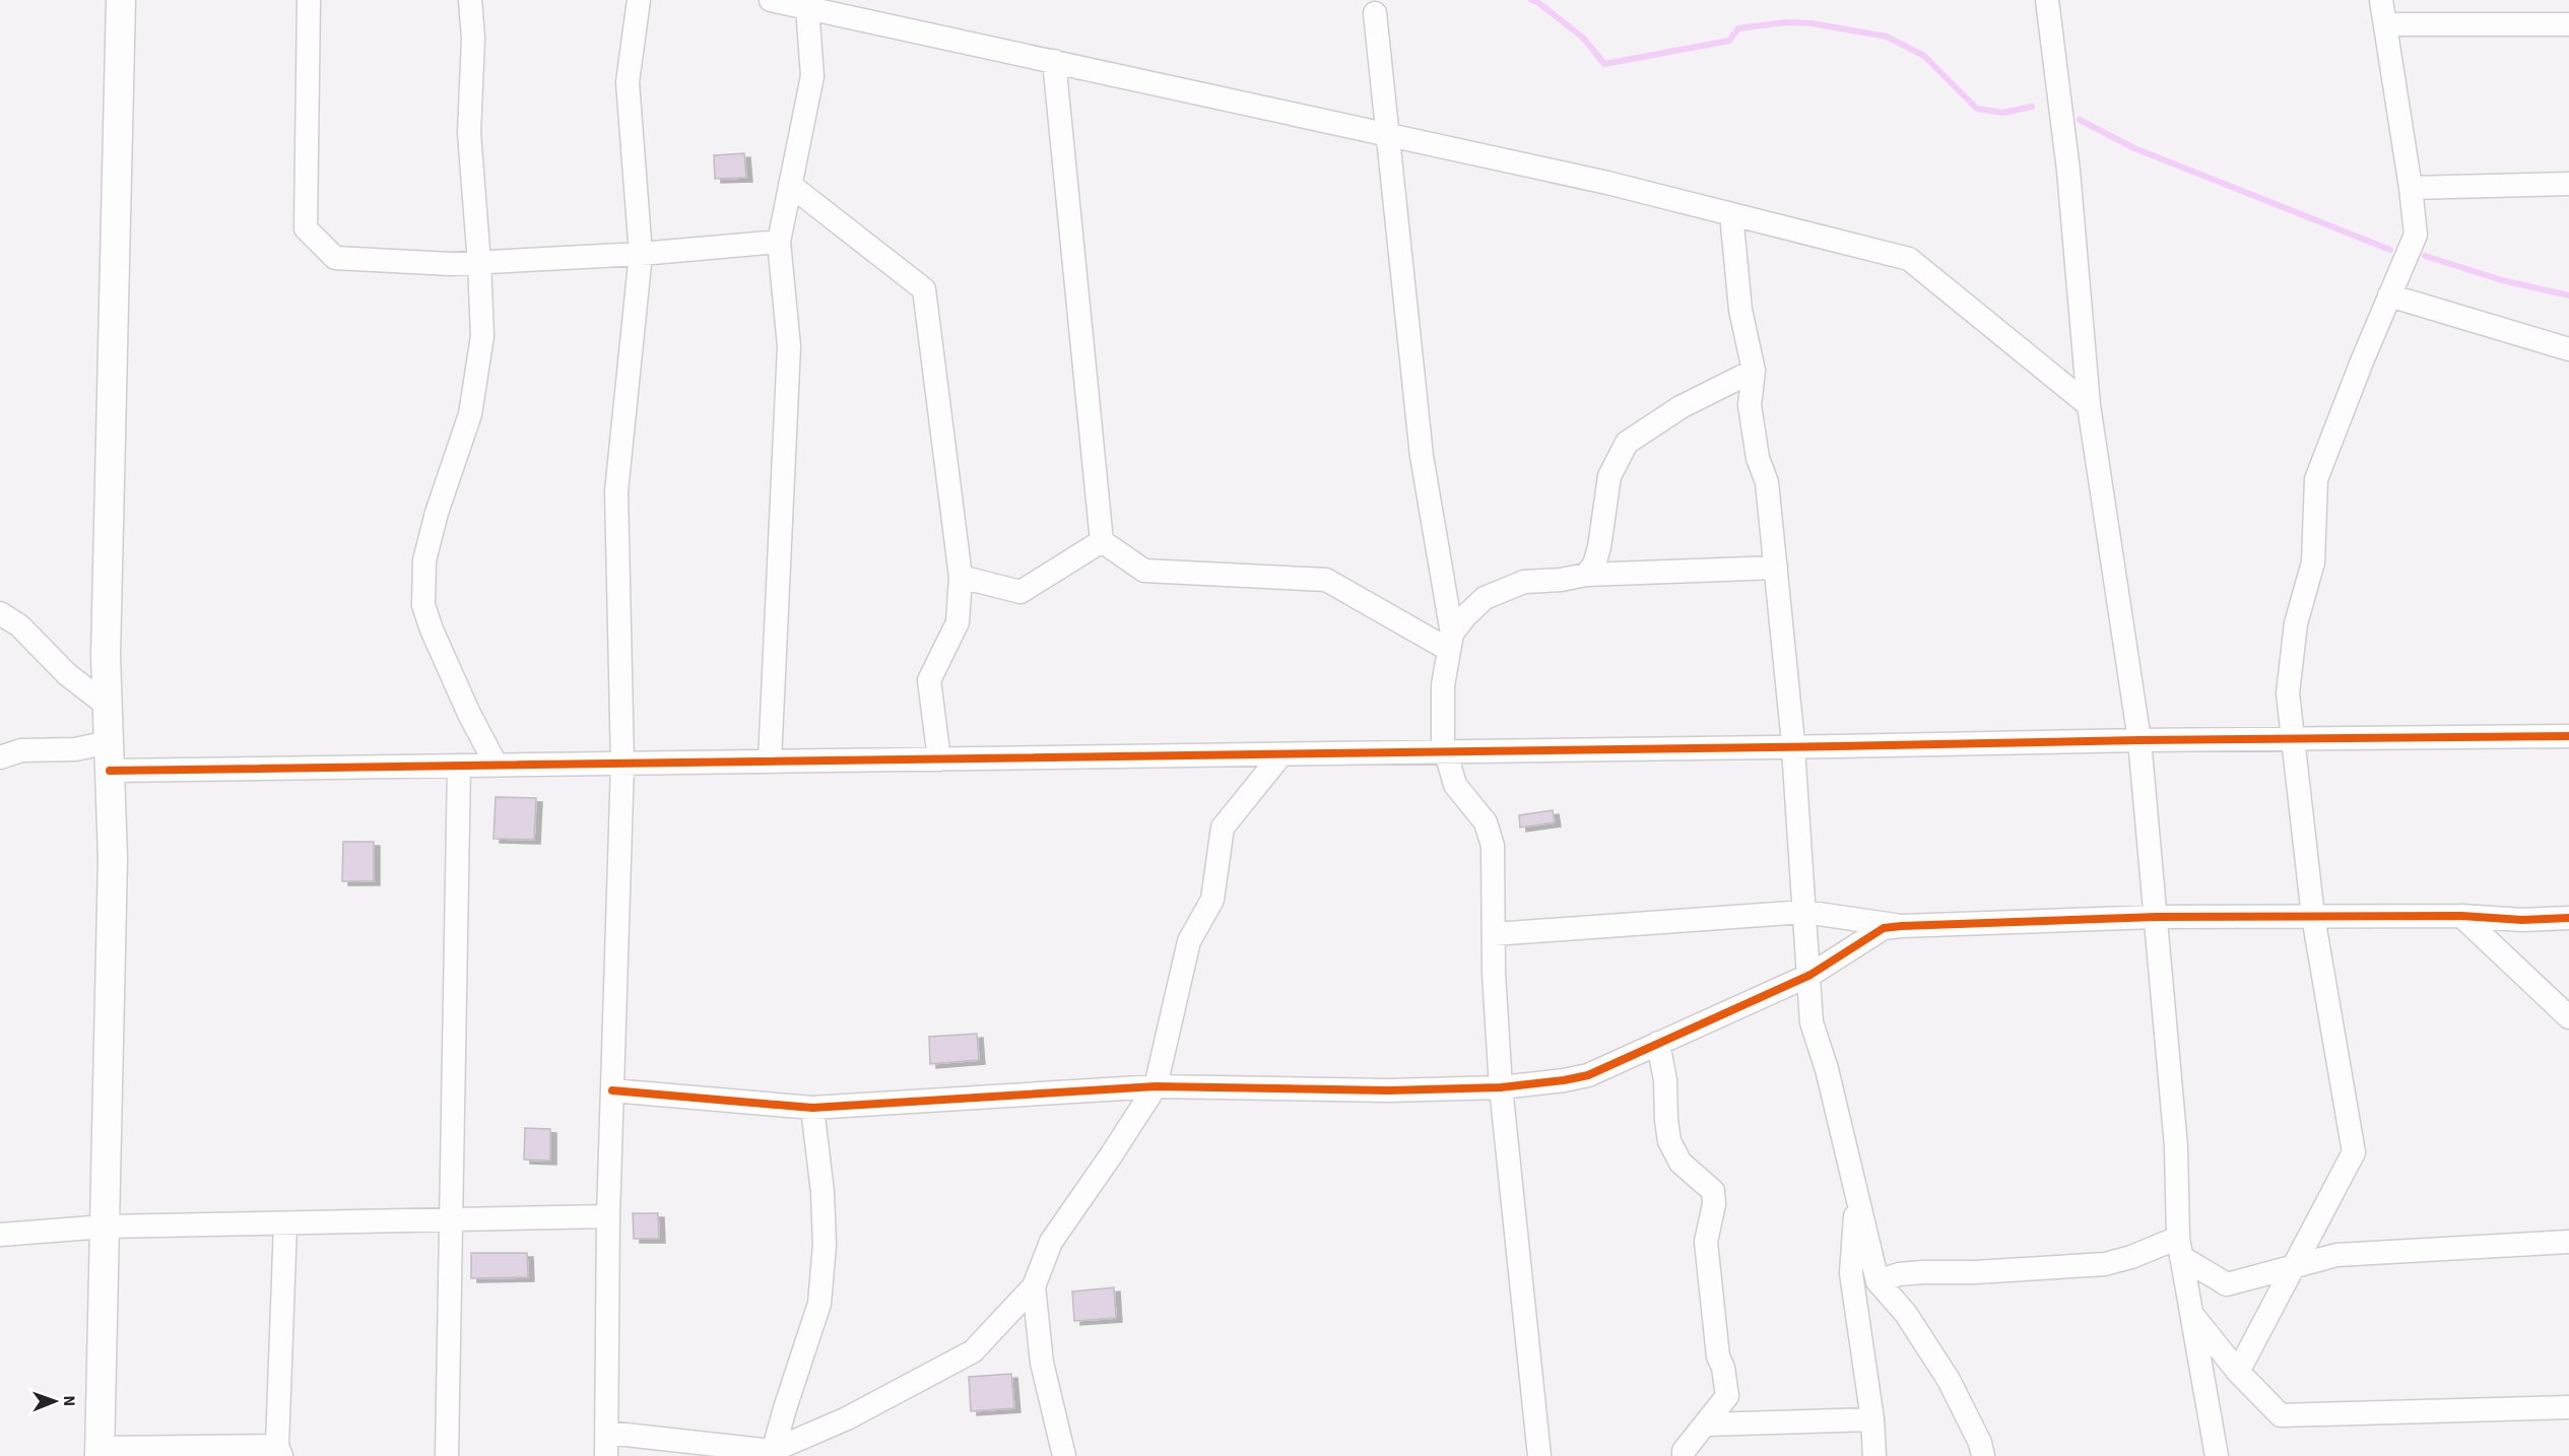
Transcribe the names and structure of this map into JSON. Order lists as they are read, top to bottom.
{
  "north": "right"
}
